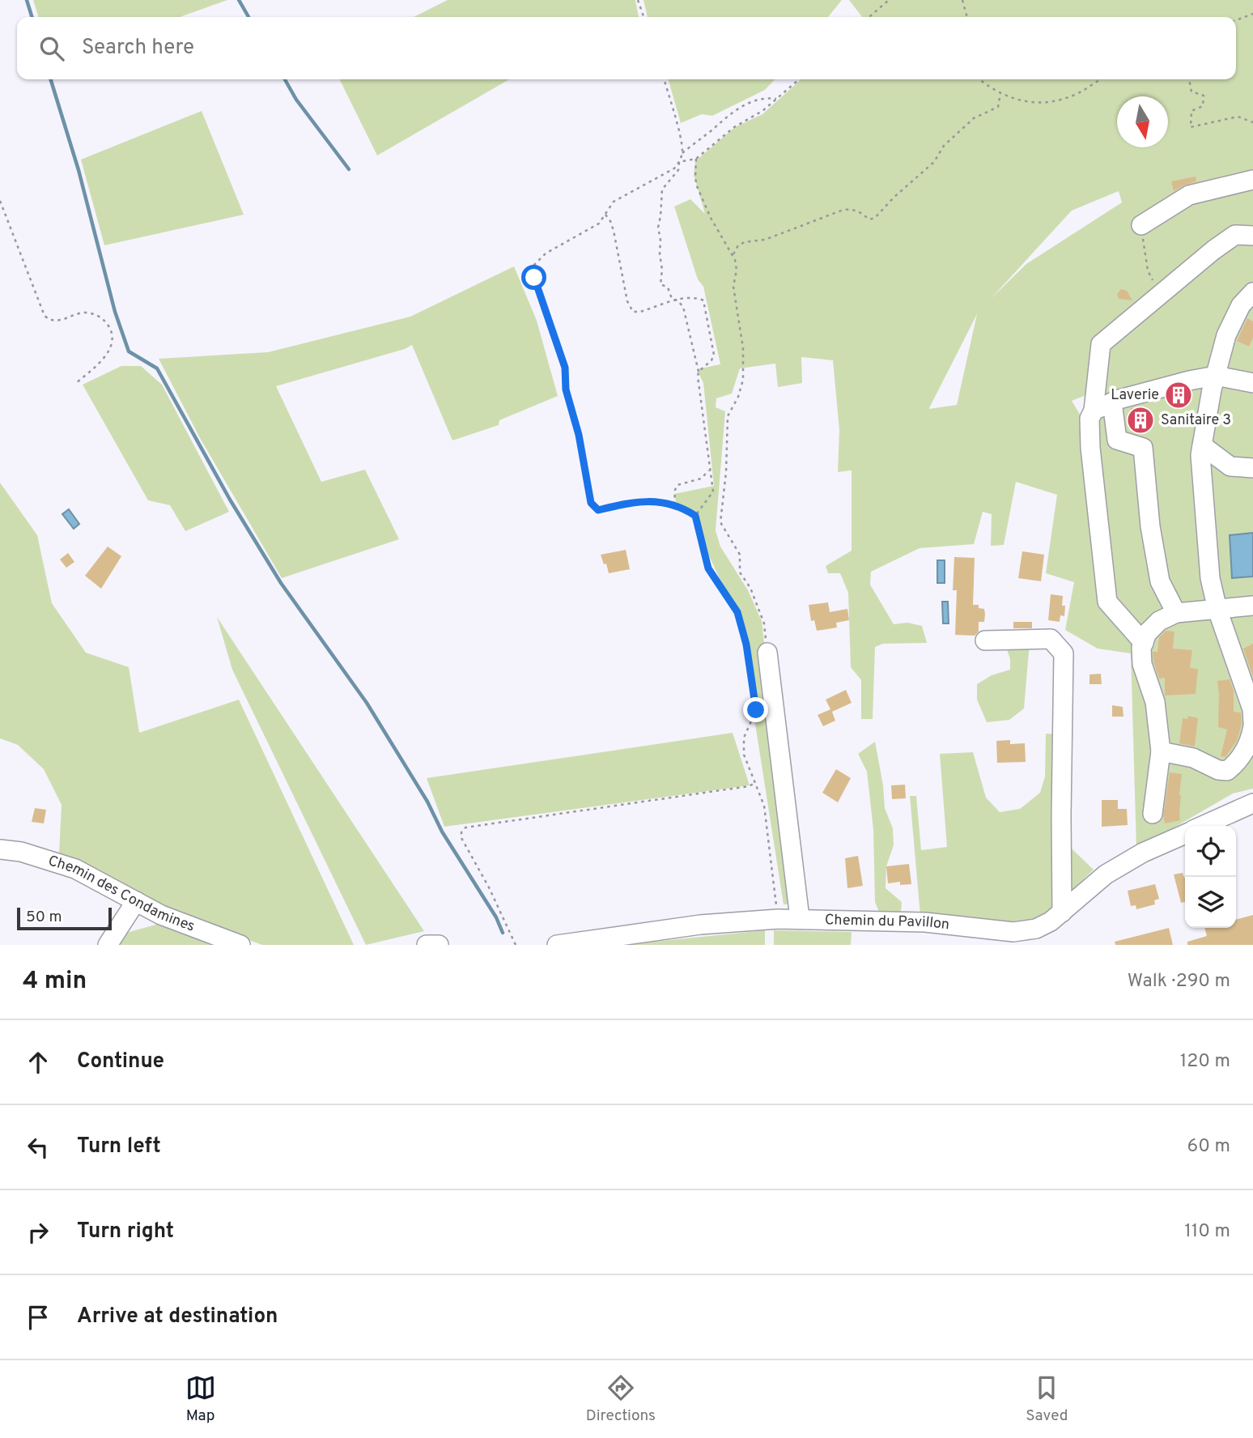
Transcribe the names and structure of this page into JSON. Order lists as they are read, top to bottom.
{
  "streets": {
    "street": ["Chemin des Condamines", "Chemin du Pavillon"]
  },
  "places": {
    "building": ["Laverie", "Sanitaire 3"]
  },
  "scale_bar": "50 m",
  "north": "bottom",
  "page": {
    "search": "Search here",
    "scale": "50 m",
    "heading": ["4 min", "Walk · 290 m"],
    "list": [
      ["Continue", "120 m"],
      ["Turn left", "60 m"],
      ["Turn right", "110 m"],
      "Arrive at destination"
    ],
    "nav": ["Map", "Directions", "Saved"]
  }
}
